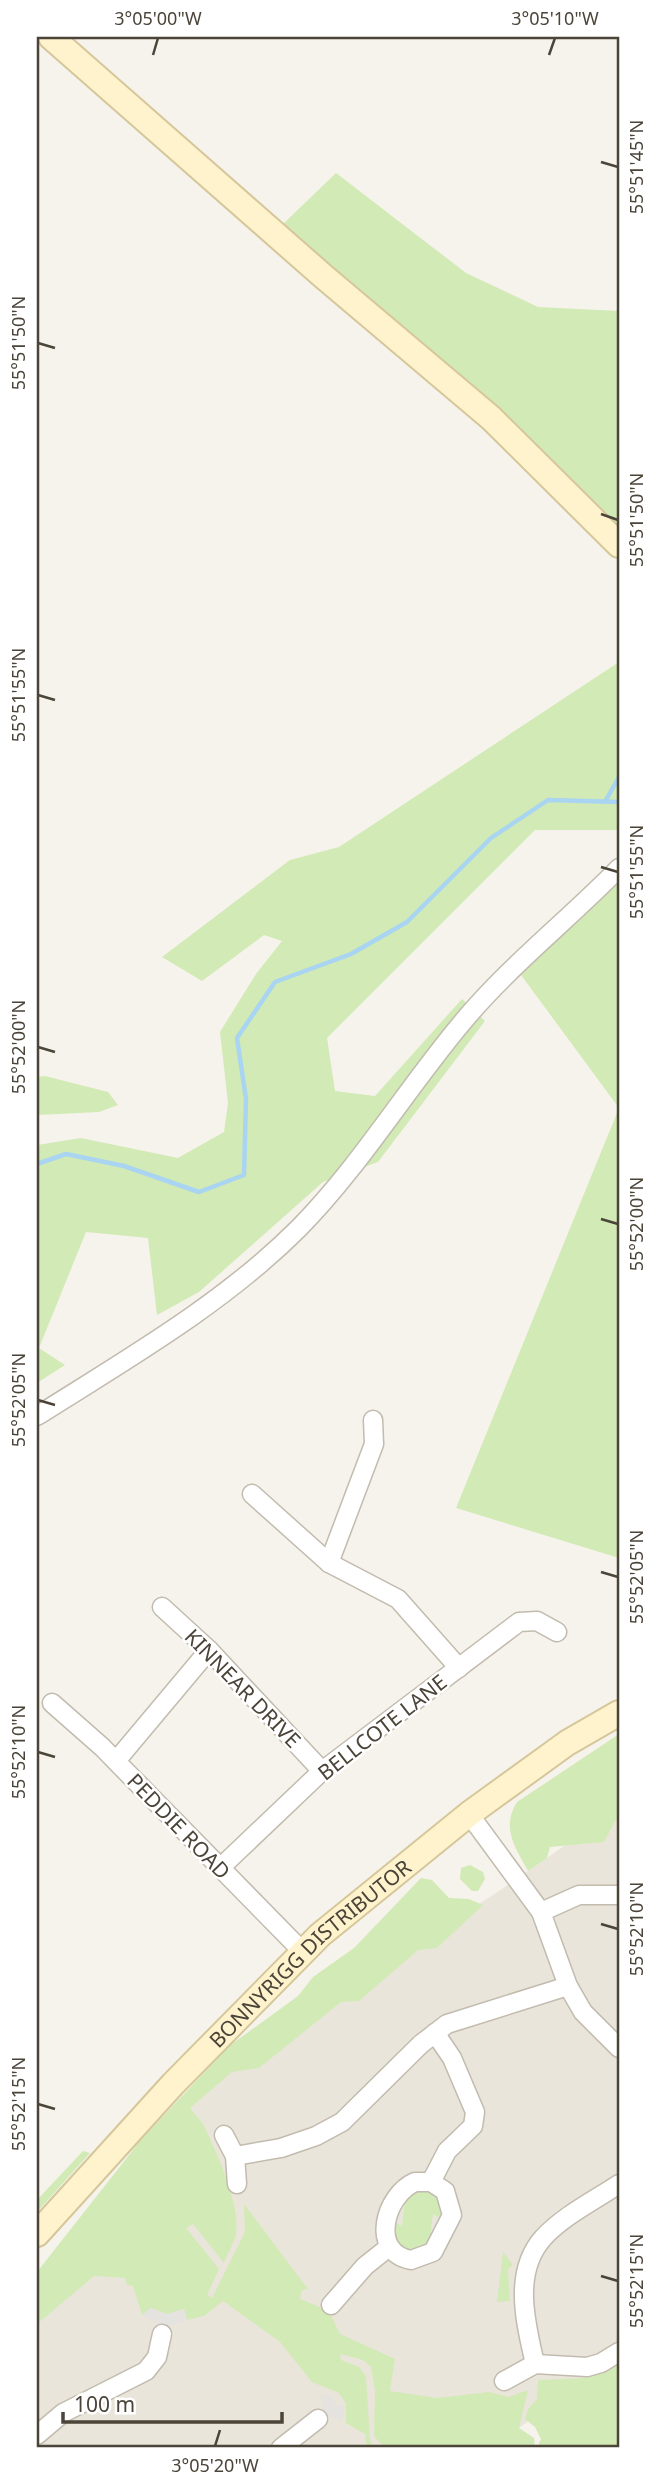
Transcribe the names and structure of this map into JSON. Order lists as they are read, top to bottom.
{
  "streets": {
    "main road": ["BONNYRIGG DISTRIBUTOR"],
    "street": ["KINNEAR DRIVE", "BELLCOTE LANE", "PEDDIE ROAD"]
  },
  "crossings": [
    ["KINNEAR DRIVE", "BELLCOTE LANE"],
    ["BELLCOTE LANE", "PEDDIE ROAD"],
    ["PEDDIE ROAD", "BONNYRIGG DISTRIBUTOR"]
  ],
  "scale_bar": "100 m",
  "coordinates": [
    "3°05'00\"W",
    "3°05'10\"W",
    "55°51'45\"N",
    "55°51'50\"N",
    "55°51'55\"N",
    "55°52'00\"N",
    "55°52'05\"N",
    "55°52'10\"N",
    "55°52'15\"N",
    "3°05'20\"W"
  ]
}
